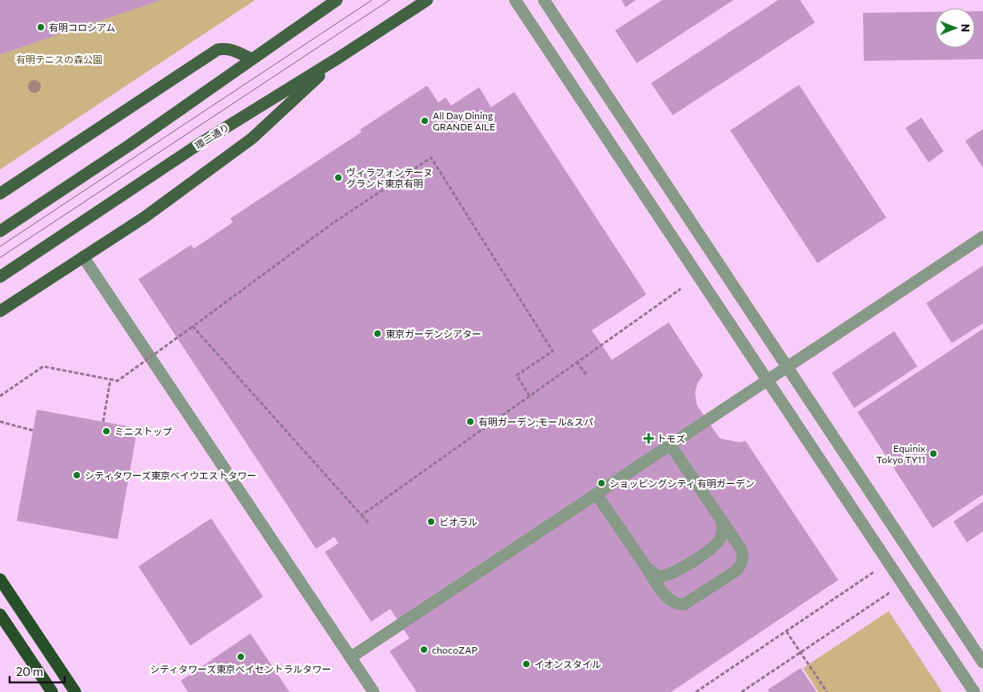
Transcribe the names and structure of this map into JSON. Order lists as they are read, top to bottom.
{
  "streets": {
    "main road": ["環二通り"]
  },
  "parks": ["有明テニスの森公園"],
  "places": {
    "other": [
      "有明コロシアム",
      "All Day Dining GRANDE AILE",
      "ヴィラフォンテーヌ グランド東京有明",
      "東京ガーデンシアター",
      "有明ガーデン;モール&スパ",
      "ミニストップ",
      "Equinix Tokyo TY11",
      "シティタワーズ東京ベイウエストタワー",
      "ショッピングシティ 有明ガーデン",
      "ビオラル",
      "chocoZAP",
      "シティタワーズ東京ベイセントラルタワー",
      "イオンスタイル"
    ],
    "health": ["トモズ"]
  },
  "scale_bar": "20 m",
  "north": "right"
}
